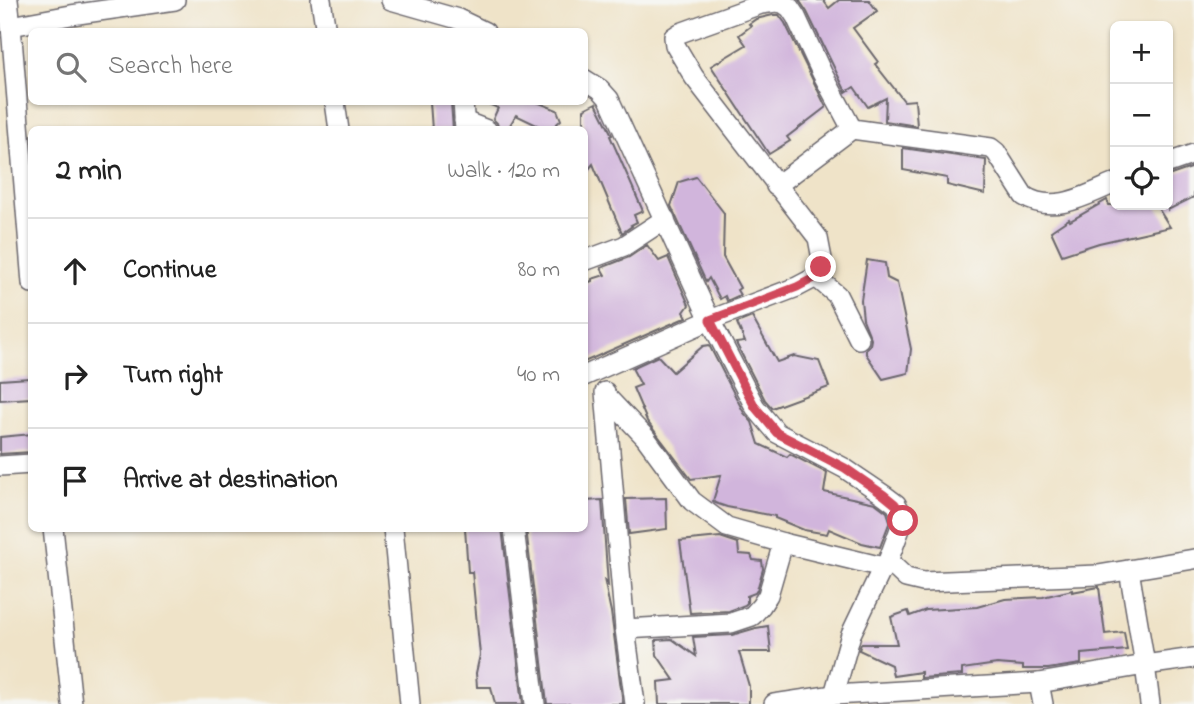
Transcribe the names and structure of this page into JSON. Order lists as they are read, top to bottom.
{
  "page": {
    "map_buttons": ["+", "−"],
    "search": "Search here",
    "heading": ["2 min", "Walk · 120 m"],
    "list": [
      ["Continue", "80 m"],
      ["Turn right", "40 m"],
      "Arrive at destination"
    ]
  }
}
